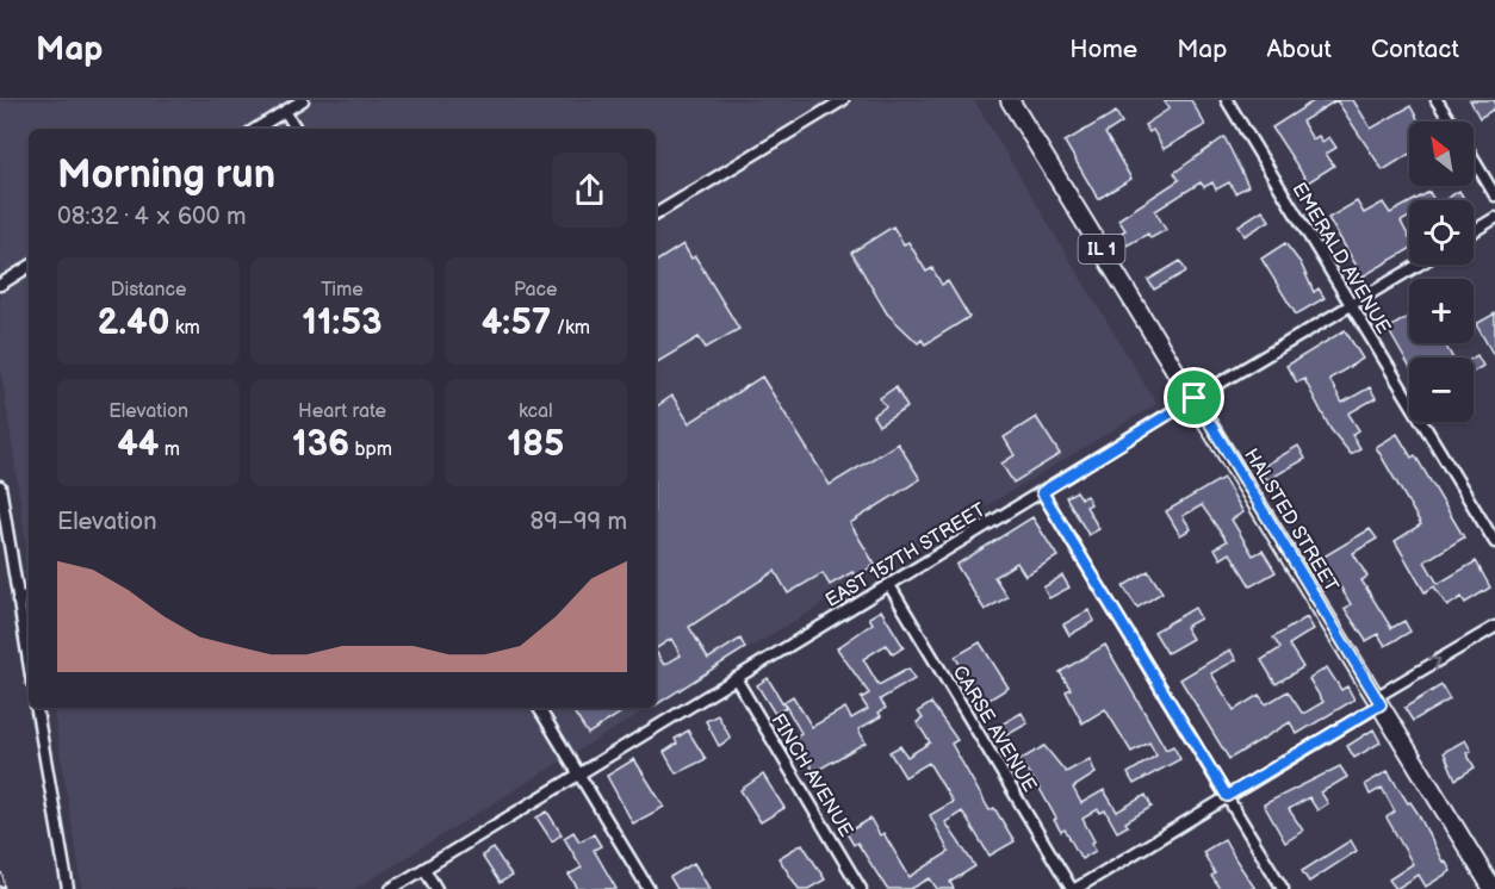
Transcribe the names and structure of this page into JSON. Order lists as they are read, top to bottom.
{
  "streets": {
    "main road": ["IL 1", "HALSTED STREET"],
    "street": [
      "EMERALD AVENUE",
      "EAST 157TH STREET",
      "CARSE AVENUE",
      "FINCH AVENUE"
    ]
  },
  "crossings": [
    ["EMERALD AVENUE", "EAST 157TH STREET"],
    ["HALSTED STREET", "EAST 157TH STREET"],
    ["EAST 157TH STREET", "CARSE AVENUE"],
    ["EAST 157TH STREET", "FINCH AVENUE"]
  ],
  "north": "top left",
  "page": {
    "header": "Map",
    "nav": [
      "Home",
      "Map",
      "About",
      "Contact"
    ],
    "map_buttons": ["+", "−"],
    "heading": ["Morning run", "08:32 · 4 × 600 m"],
    "stats": [
      ["Distance", "2.40 km"],
      ["Time", "11:53"],
      ["Pace", "4:57 /km"],
      ["Elevation", "44 m"],
      ["Heart rate", "136 bpm"],
      ["kcal", "185"]
    ],
    "chart": ["Elevation", "89–99 m"]
  }
}
